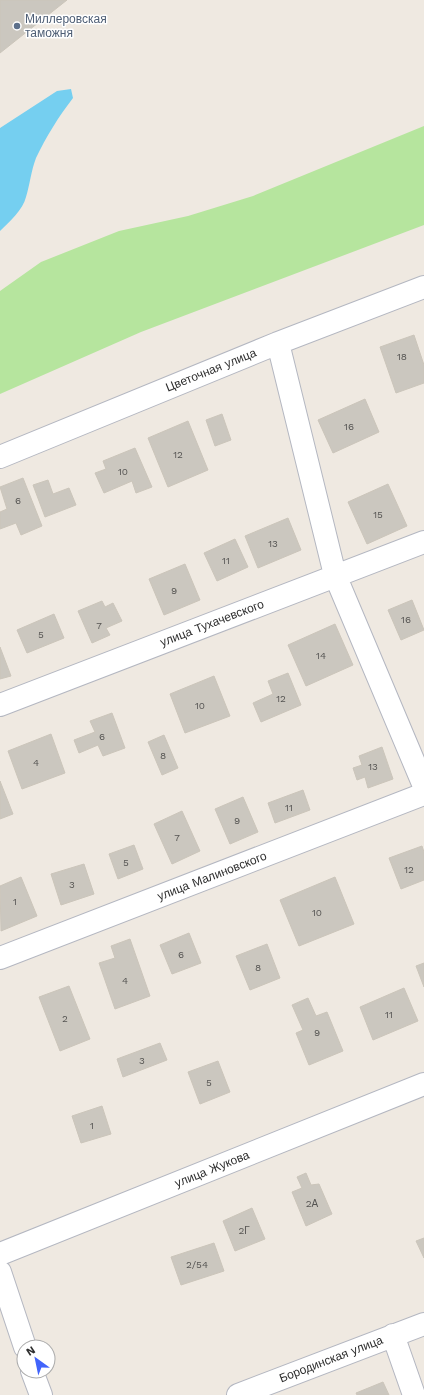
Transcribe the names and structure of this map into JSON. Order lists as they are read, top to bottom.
{
  "streets": {
    "street": [
      "Цветочная улица",
      "улица Тухачевского",
      "улица Малиновского",
      "улица Жукова",
      "Бородинская улица"
    ]
  },
  "places": ["Миллеровская таможня"],
  "house_numbers": [
    "18",
    "16",
    "12",
    "10",
    "6",
    "15",
    "13",
    "11",
    "9",
    "16",
    "7",
    "5",
    "14",
    "12",
    "10",
    "6",
    "8",
    "4",
    "13",
    "11",
    "9",
    "7",
    "5",
    "12",
    "3",
    "1",
    "10",
    "6",
    "8",
    "4",
    "11",
    "2",
    "9",
    "3",
    "5",
    "1",
    "2А",
    "2Г",
    "2/54"
  ],
  "north": "top left"
}
